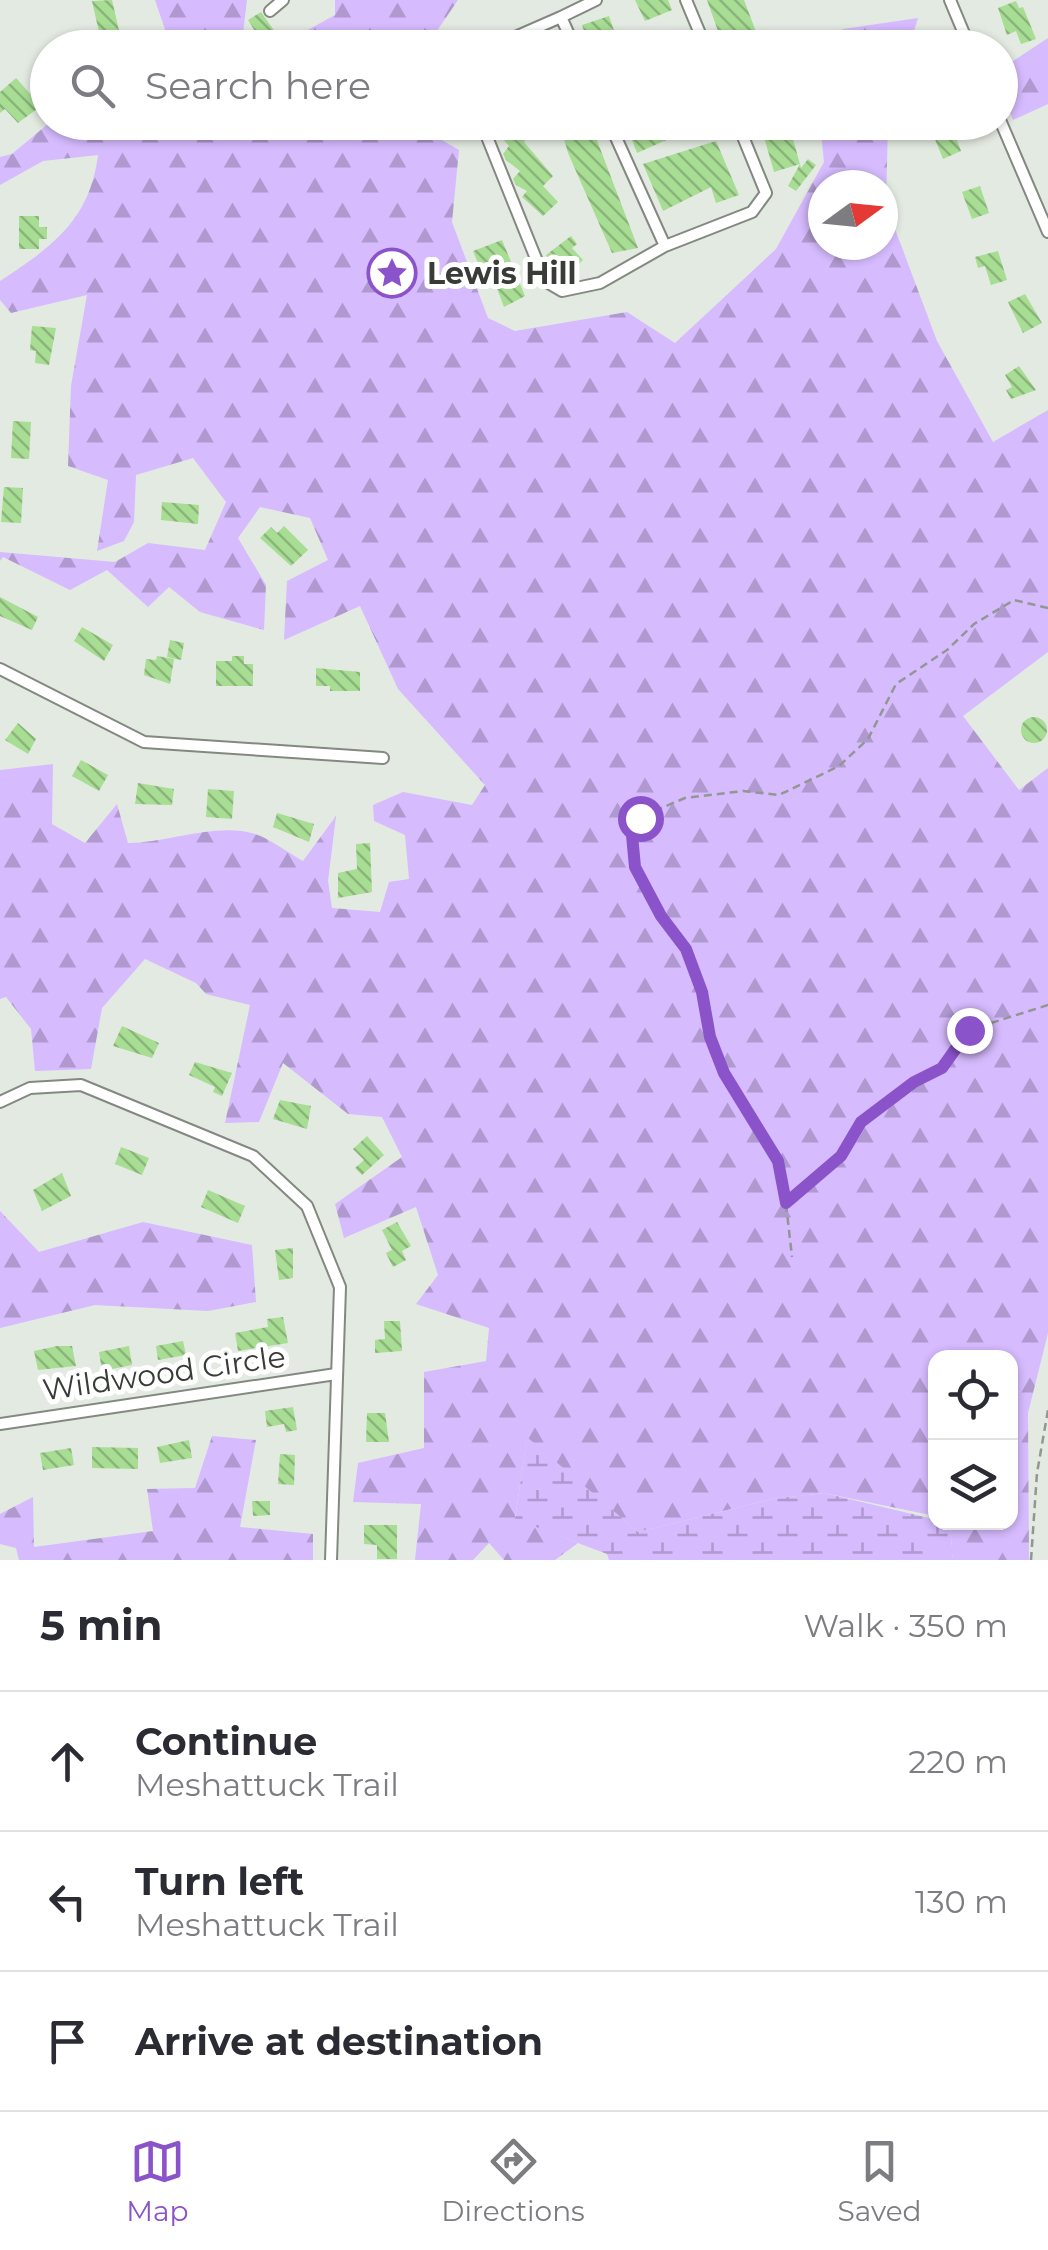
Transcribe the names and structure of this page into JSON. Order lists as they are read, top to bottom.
{
  "streets": {
    "street": ["Wildwood Circle"]
  },
  "places": {
    "place": ["Lewis Hill"]
  },
  "north": "right",
  "page": {
    "search": "Search here",
    "heading": ["5 min", "Walk · 350 m"],
    "list": [
      ["Continue", "Meshattuck Trail", "220 m"],
      ["Turn left", "Meshattuck Trail", "130 m"],
      "Arrive at destination"
    ],
    "nav": ["Map", "Directions", "Saved"]
  }
}
